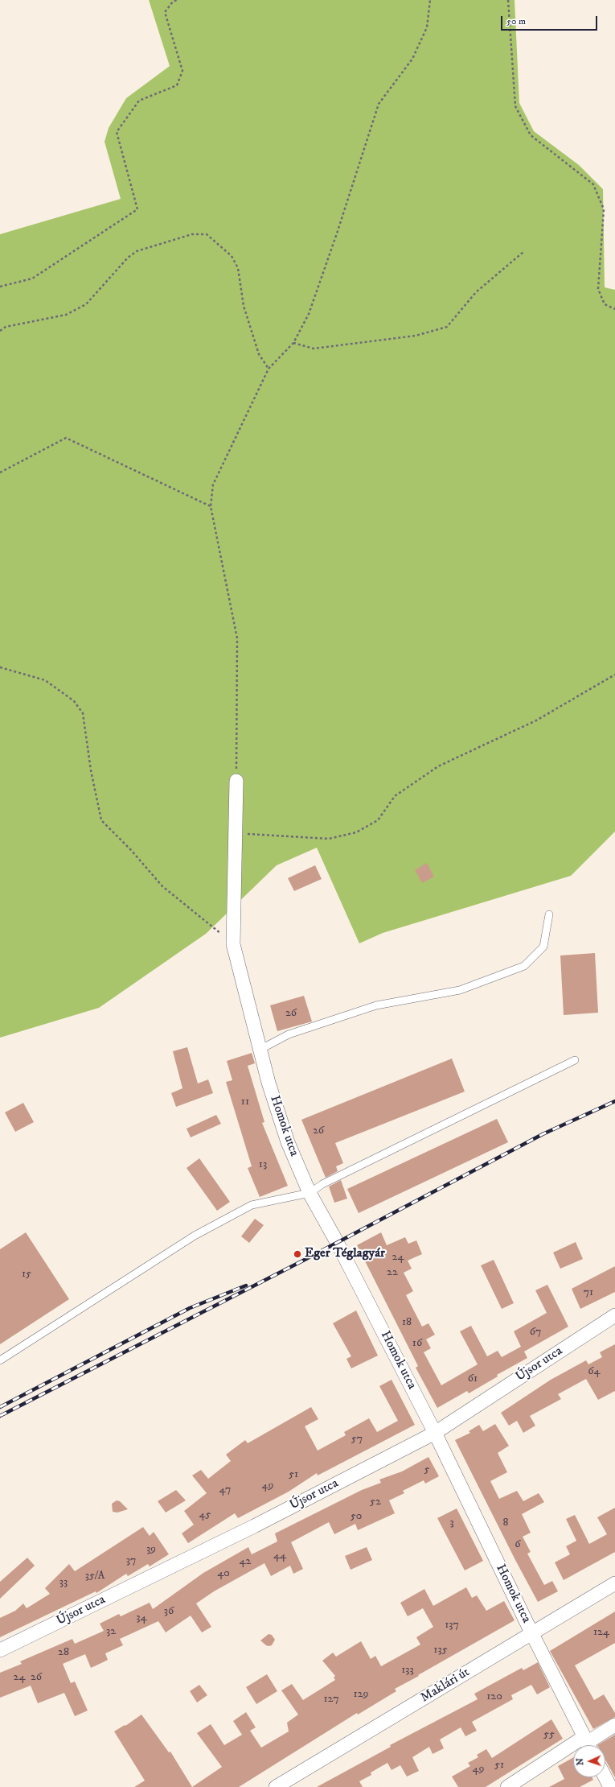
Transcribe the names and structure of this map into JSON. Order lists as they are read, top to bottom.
{
  "streets": {
    "street": ["Homok utca", "Újsor utca", "Maklári út"]
  },
  "crossings": [
    ["Homok utca", "Újsor utca"],
    ["Homok utca", "Maklári út"]
  ],
  "places": ["Eger Téglagyár"],
  "house_numbers": [
    "26",
    "11",
    "26",
    "13",
    "24",
    "22",
    "15",
    "71",
    "18",
    "67",
    "16",
    "64",
    "61",
    "57",
    "5",
    "51",
    "49",
    "47",
    "52",
    "45",
    "50",
    "3",
    "8",
    "6",
    "39",
    "44",
    "37",
    "42",
    "40",
    "35/A",
    "33",
    "36",
    "34",
    "137",
    "32",
    "124",
    "135",
    "28",
    "133",
    "24",
    "26",
    "129",
    "120",
    "127",
    "55",
    "51",
    "49"
  ],
  "scale_bar": "50 m",
  "north": "left"
}
